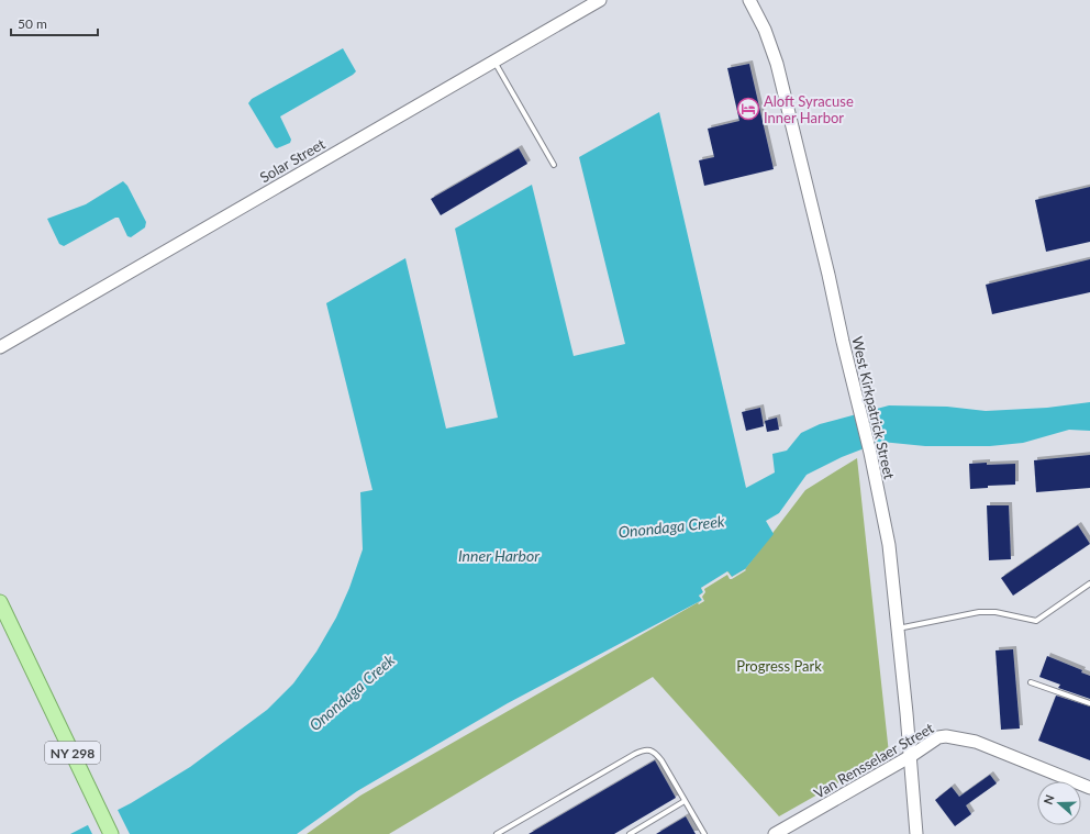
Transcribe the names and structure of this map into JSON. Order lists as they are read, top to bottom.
{
  "streets": {
    "main road": ["NY 298"],
    "street": ["Solar Street", "West Kirkpatrick Street", "Van Rensselaer Street"]
  },
  "crossings": [
    ["West Kirkpatrick Street", "Van Rensselaer Street"]
  ],
  "water": ["Onondaga Creek", "Inner Harbor"],
  "parks": ["Progress Park"],
  "places": {
    "hotel": ["Aloft Syracuse Inner Harbor"]
  },
  "scale_bar": "50 m",
  "north": "left"
}
